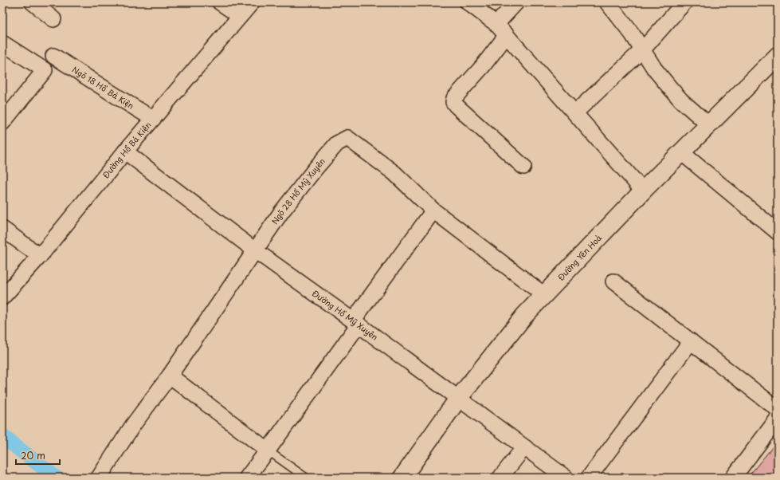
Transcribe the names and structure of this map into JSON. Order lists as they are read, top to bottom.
{
  "streets": {
    "street": [
      "Ngõ 18 Hồ Bá Kiện",
      "Đường Hồ Bá Kiện",
      "Ngõ 28 Hồ Mỹ Xuyên",
      "Đường Yên Hoà",
      "Đường Hồ Mỹ Xuyên"
    ]
  },
  "crossings": [
    ["Ngõ 18 Hồ Bá Kiện", "Đường Hồ Bá Kiện"],
    ["Đường Hồ Bá Kiện", "Đường Hồ Mỹ Xuyên"],
    ["Ngõ 28 Hồ Mỹ Xuyên", "Đường Hồ Mỹ Xuyên"],
    ["Đường Yên Hoà", "Đường Hồ Mỹ Xuyên"]
  ],
  "scale_bar": "20 m"
}
